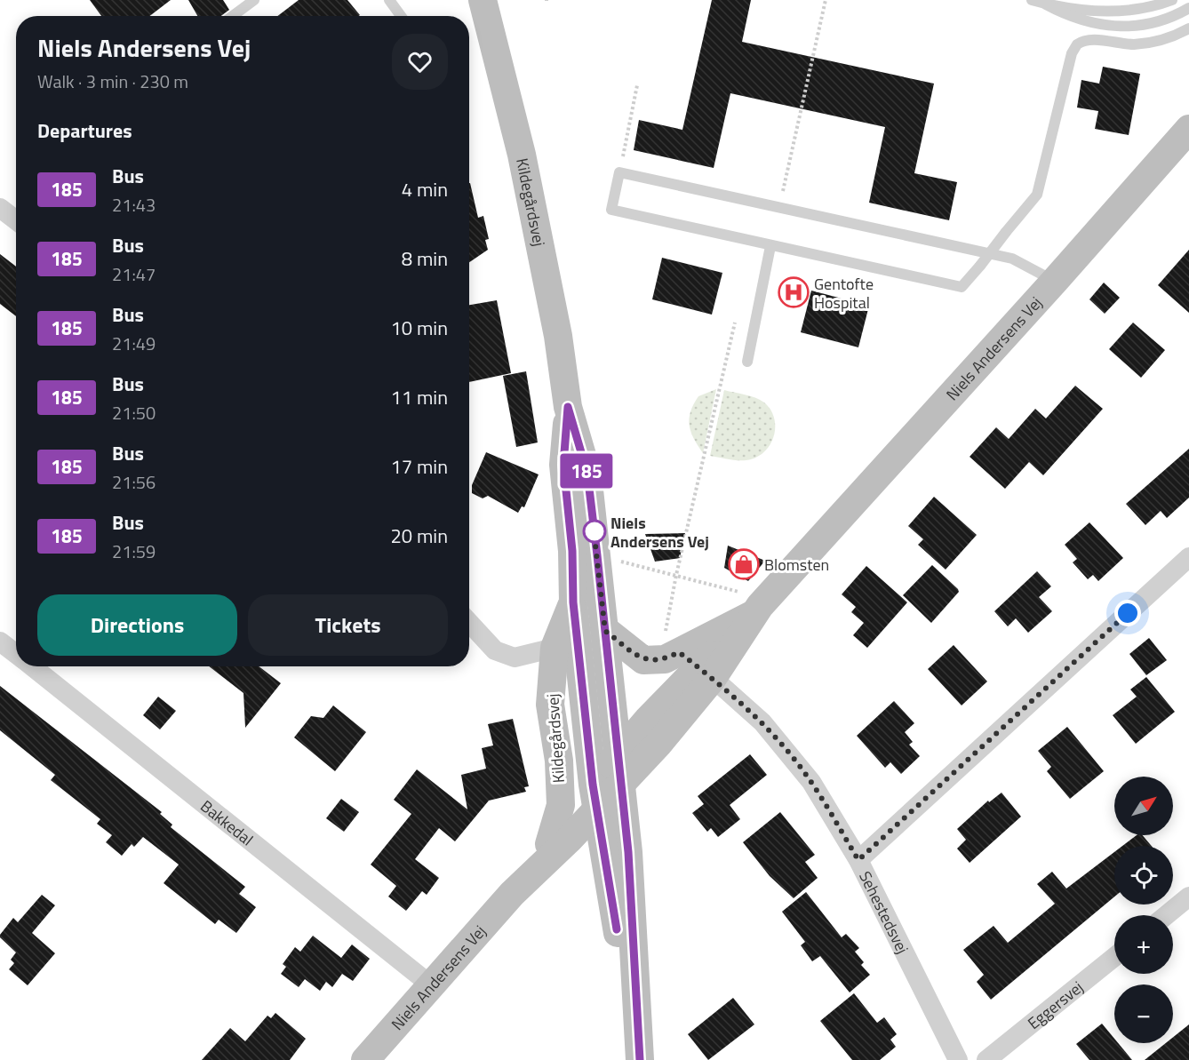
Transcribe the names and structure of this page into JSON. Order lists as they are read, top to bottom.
{
  "streets": {
    "street": [
      "Kildegårdsvej",
      "Niels Andersens Vej",
      "Bakkedal",
      "Sehestedsvej",
      "Eggersvej"
    ]
  },
  "crossings": [
    ["Kildegårdsvej", "Niels Andersens Vej"],
    ["Niels Andersens Vej", "Bakkedal"],
    ["Niels Andersens Vej", "Sehestedsvej"]
  ],
  "places": {
    "hospital": ["Gentofte Hospital"],
    "other": ["Niels Andersens Vej"],
    "shop": ["Blomsten"]
  },
  "lines": ["bus line 185"],
  "north": "top right",
  "page": {
    "on_map": "185",
    "heading": [
      ["Niels Andersens Vej", "Walk · 3 min · 230 m"],
      "Departures"
    ],
    "list": [
      {
        "mark": "185",
        "name": "Bus",
        "note": "21:43",
        "value": "4 min"
      },
      {
        "mark": "185",
        "name": "Bus",
        "note": "21:47",
        "value": "8 min"
      },
      {
        "mark": "185",
        "name": "Bus",
        "note": "21:49",
        "value": "10 min"
      },
      {
        "mark": "185",
        "name": "Bus",
        "note": "21:50",
        "value": "11 min"
      },
      {
        "mark": "185",
        "name": "Bus",
        "note": "21:56",
        "value": "17 min"
      },
      {
        "mark": "185",
        "name": "Bus",
        "note": "21:59",
        "value": "20 min"
      }
    ],
    "buttons": ["Directions", "Tickets"],
    "map_buttons": ["+", "−"]
  }
}
